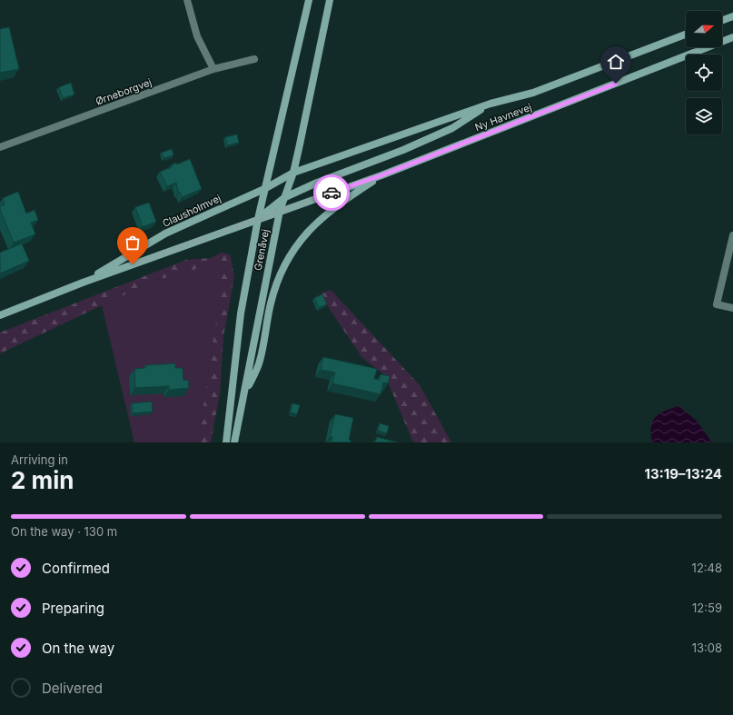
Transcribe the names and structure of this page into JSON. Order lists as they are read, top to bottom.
{
  "streets": {
    "street": [
      "Ørneborgvej",
      "Ny Havnevej",
      "Clausholmvej",
      "Grenåvej"
    ]
  },
  "crossings": [
    ["Ny Havnevej", "Clausholmvej"],
    ["Ny Havnevej", "Grenåvej"],
    ["Clausholmvej", "Grenåvej"]
  ],
  "north": "right",
  "page": {
    "heading": ["2 min", "Arriving in", "13:19–13:24"],
    "bar": "On the way · 130 m",
    "list": [
      ["Confirmed", "12:48"],
      ["Preparing", "12:59"],
      ["On the way", "13:08"],
      "Delivered"
    ]
  }
}
